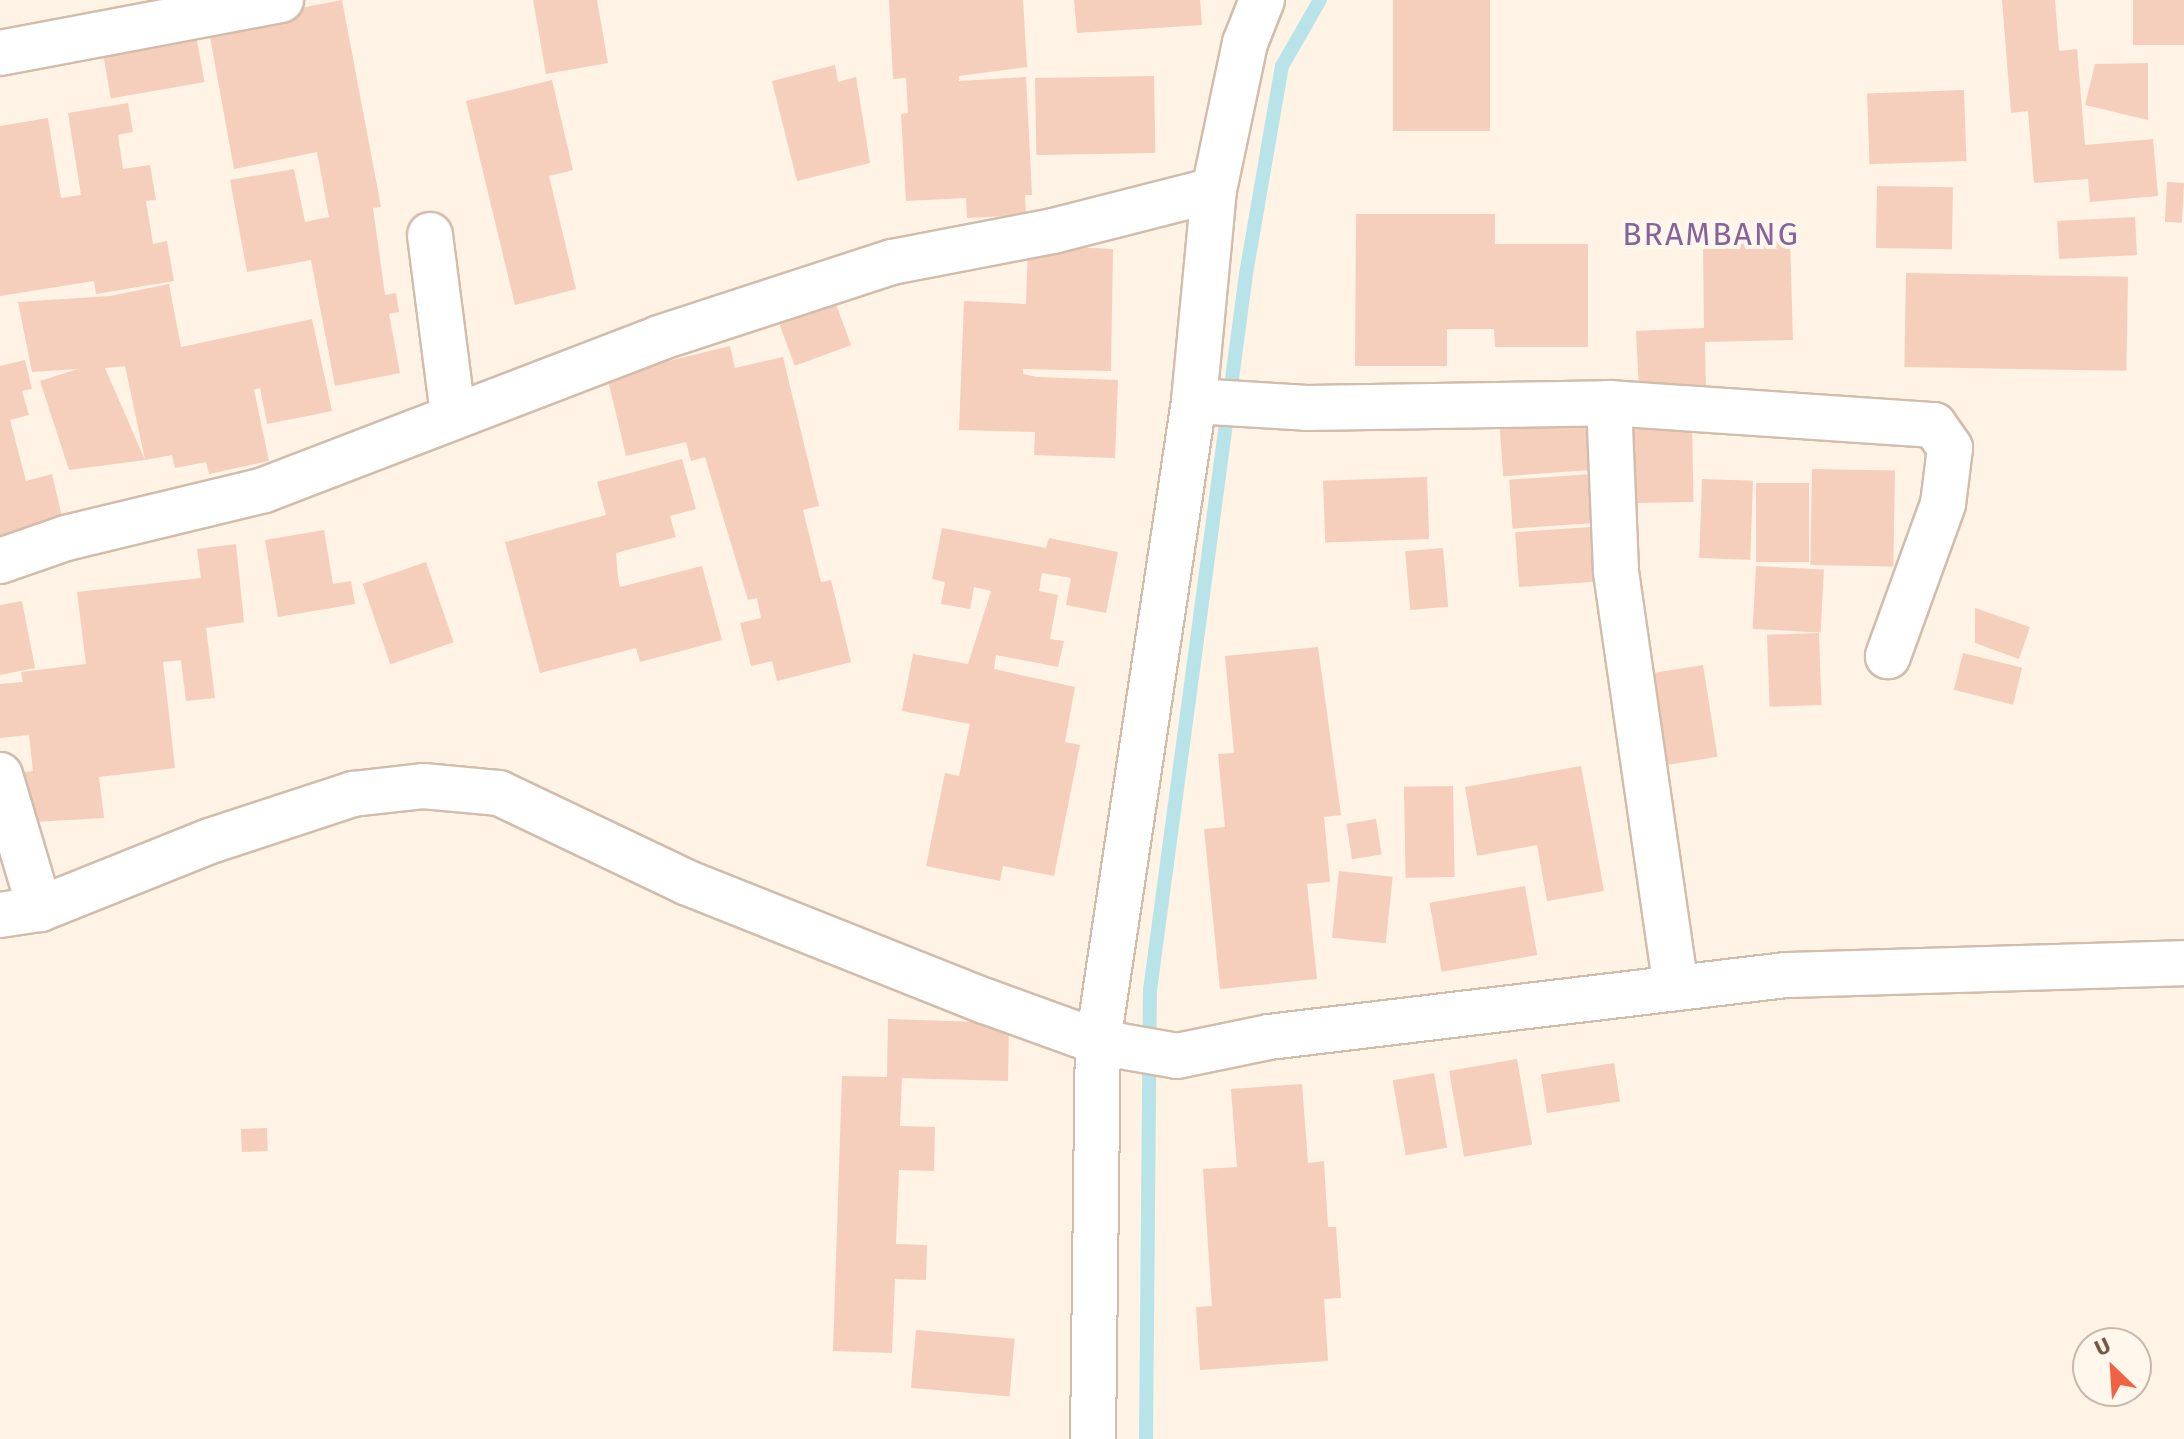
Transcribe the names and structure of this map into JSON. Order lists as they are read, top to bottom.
{
  "districts": ["BRAMBANG"],
  "north": "top left"
}
